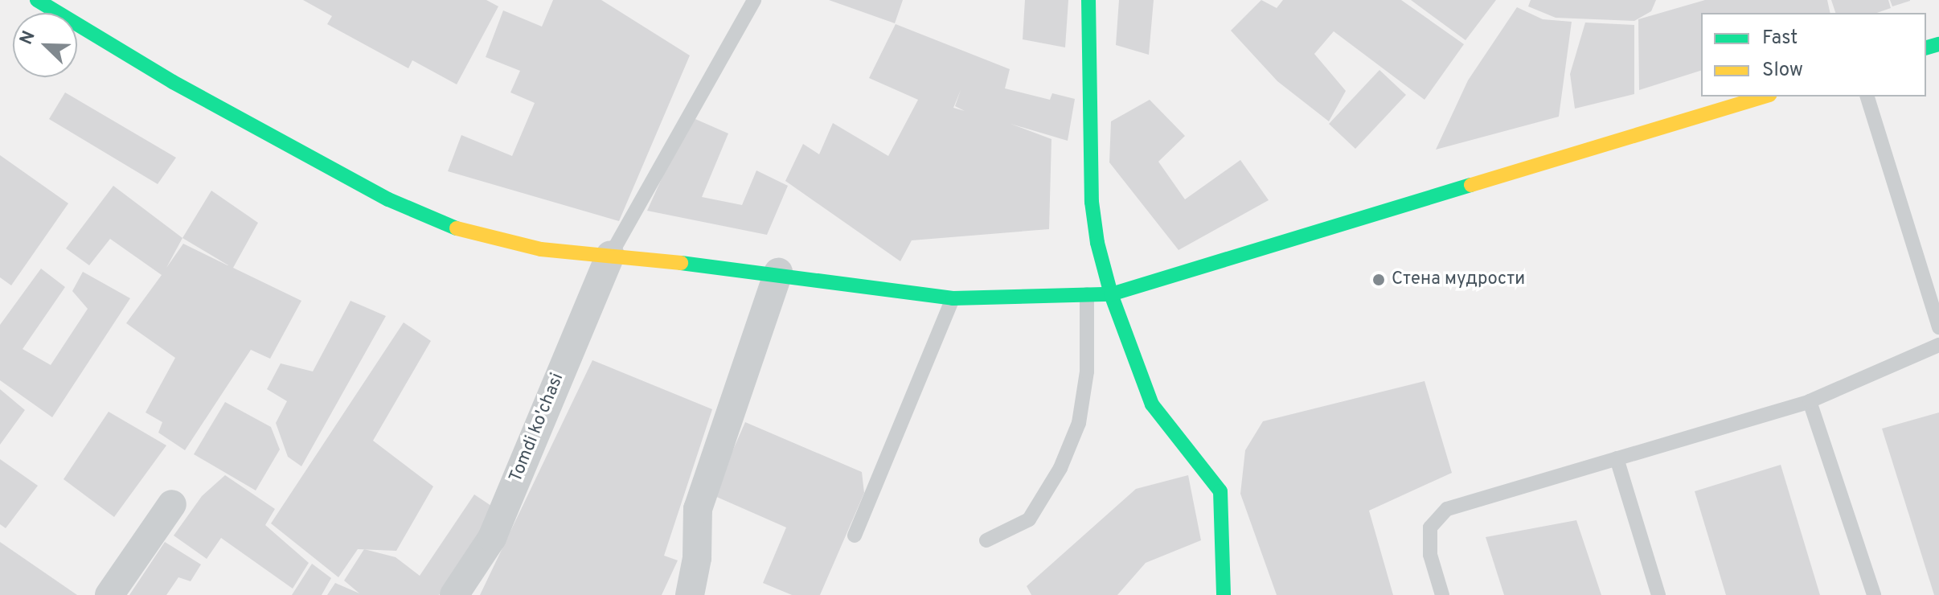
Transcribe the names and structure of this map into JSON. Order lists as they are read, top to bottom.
{
  "streets": {
    "street": ["Tomdi ko'chasi"]
  },
  "places": ["Стена мудрости"],
  "legend": ["Fast", "Slow"],
  "north": "top left"
}
